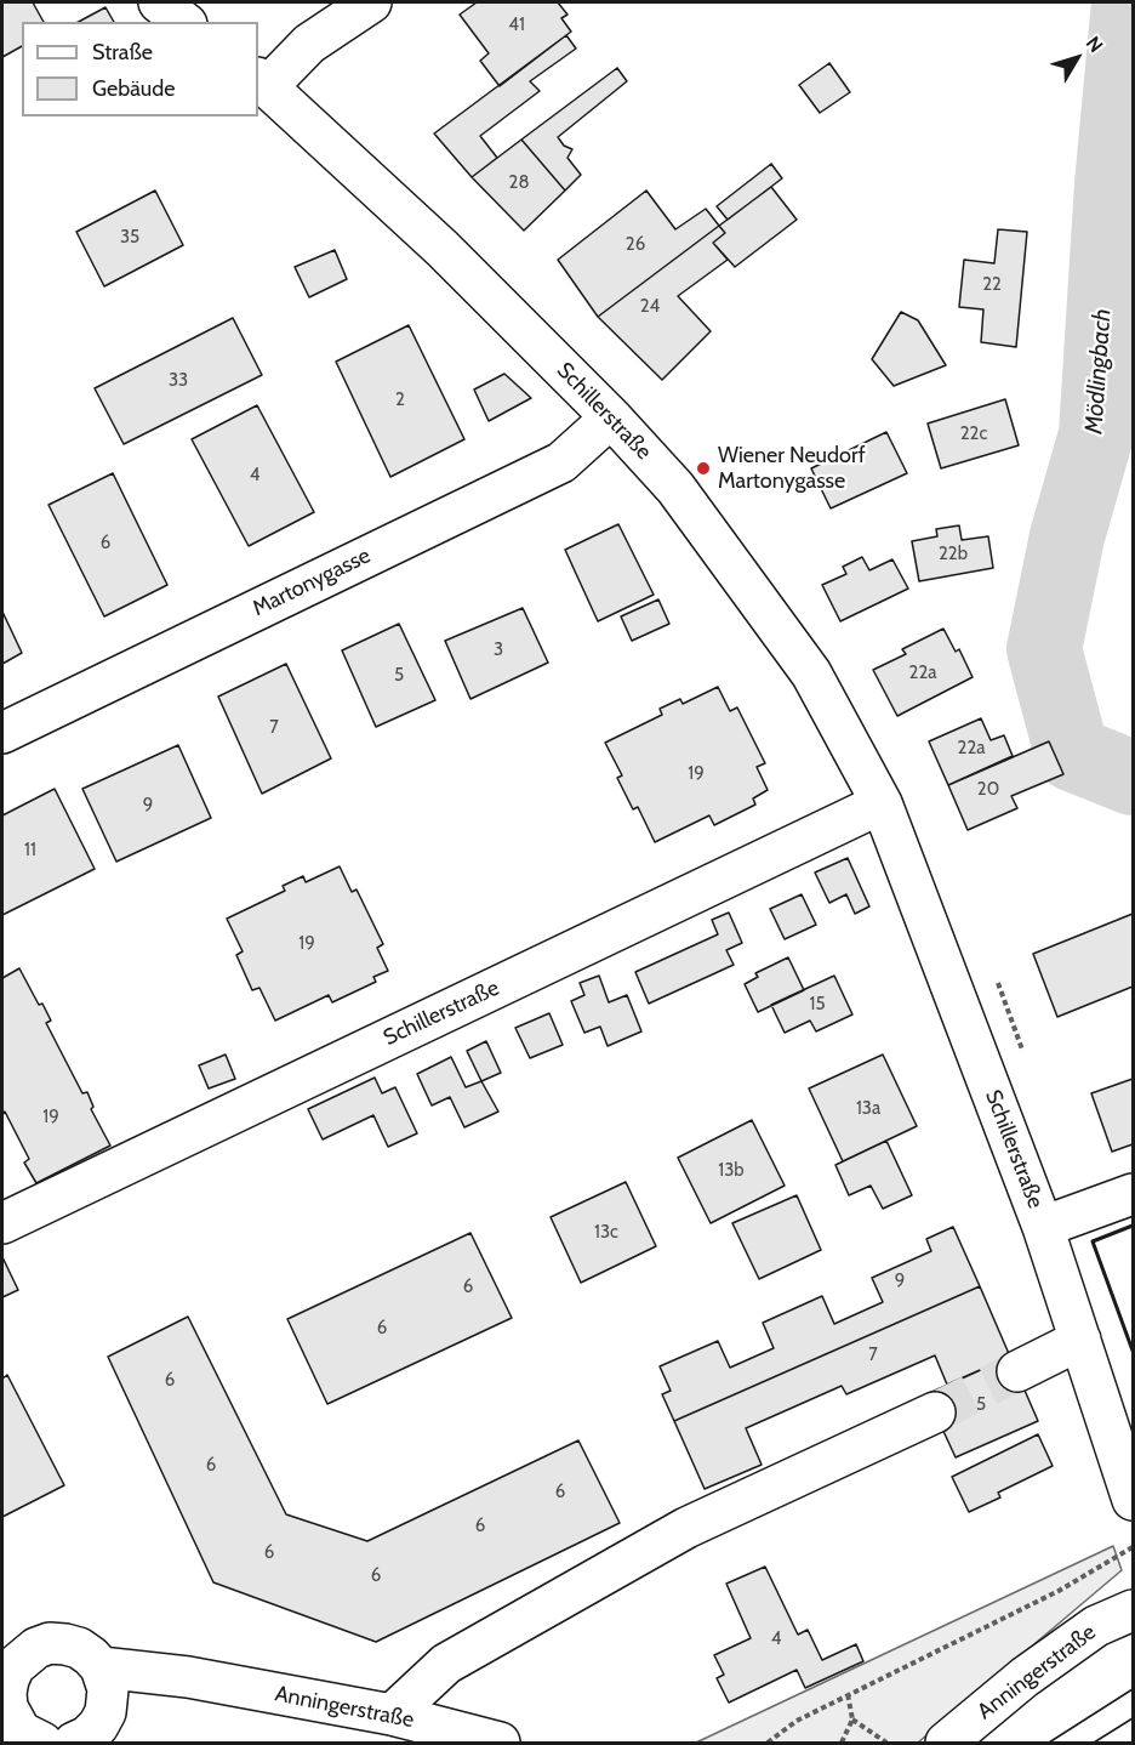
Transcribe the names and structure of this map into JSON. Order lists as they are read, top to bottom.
{
  "streets": {
    "street": ["Schillerstraße", "Martonygasse", "Anningerstraße"]
  },
  "crossings": [
    ["Schillerstraße", "Martonygasse"]
  ],
  "water": ["Mödlingbach"],
  "places": ["Wiener Neudorf Martonygasse"],
  "house_numbers": [
    "41",
    "28",
    "35",
    "26",
    "22",
    "24",
    "33",
    "2",
    "22c",
    "4",
    "6",
    "22b",
    "3",
    "22a",
    "5",
    "7",
    "22a",
    "19",
    "20",
    "9",
    "11",
    "19",
    "15",
    "13a",
    "19",
    "13b",
    "13c",
    "9",
    "6",
    "6",
    "7",
    "6",
    "5",
    "6",
    "6",
    "6",
    "6",
    "6",
    "4"
  ],
  "legend": ["Straße", "Gebäude"],
  "north": "top right"
}
